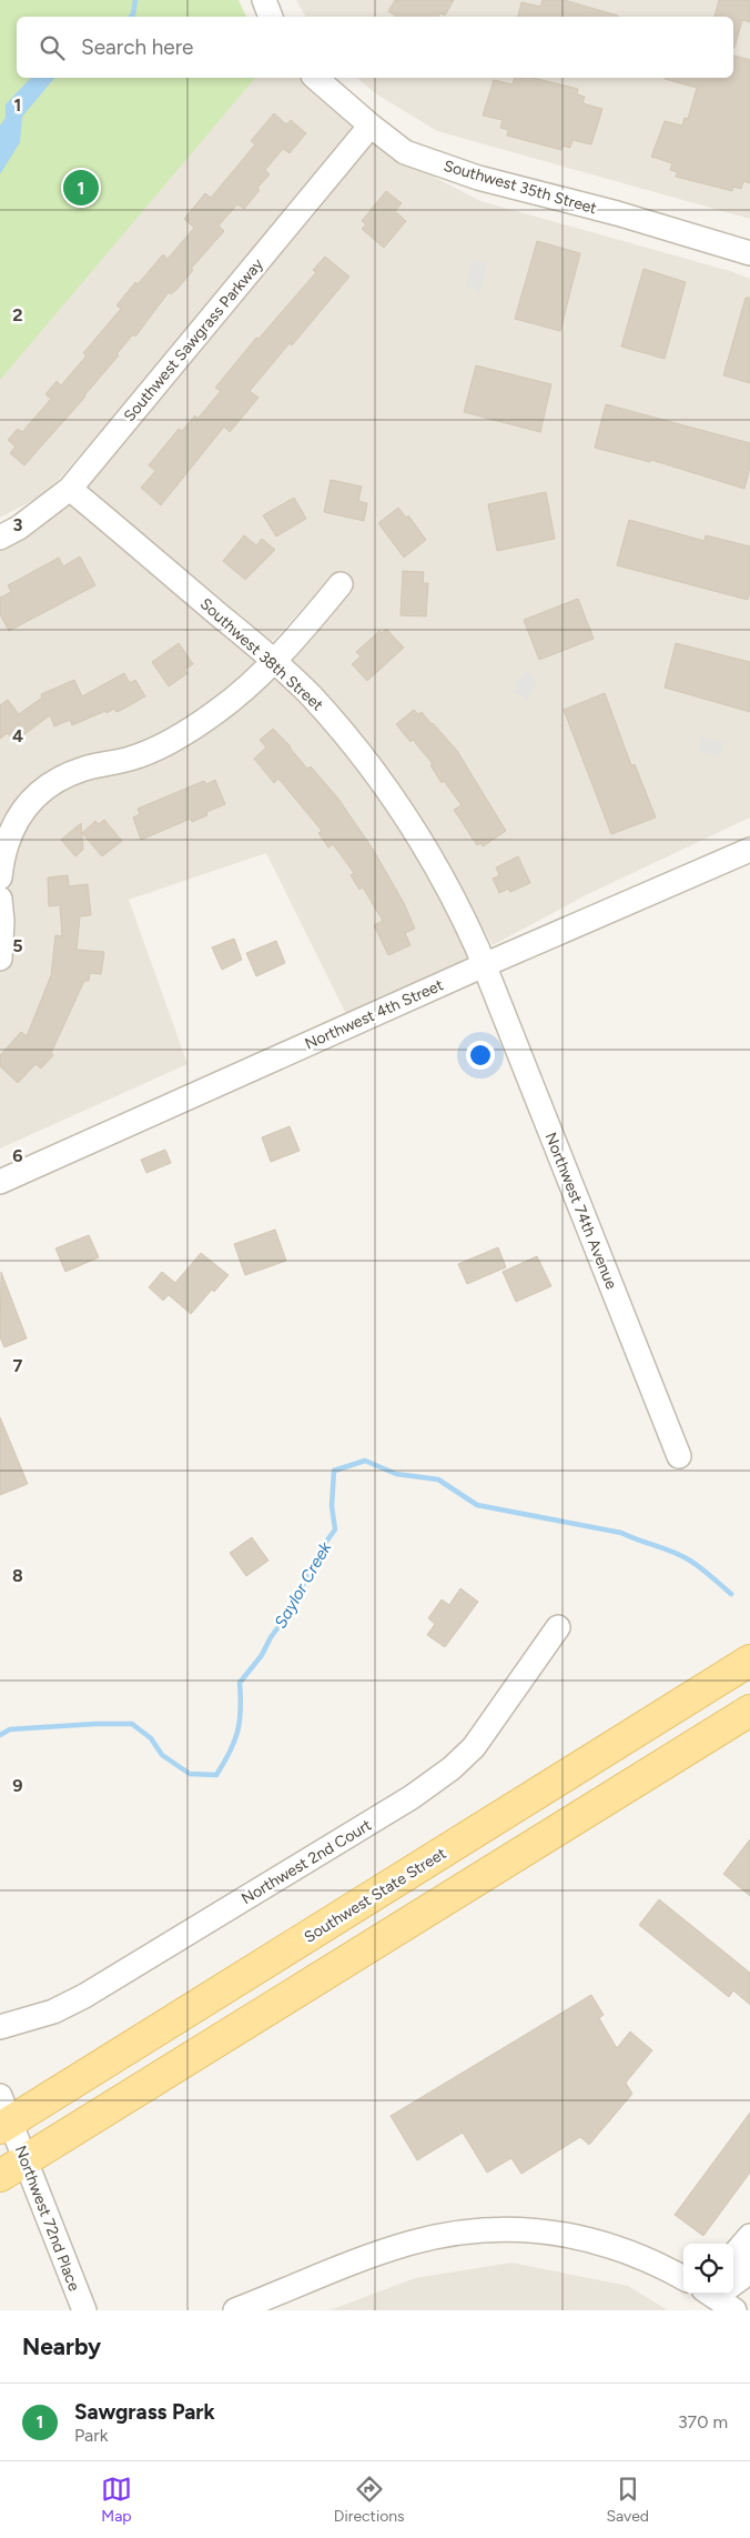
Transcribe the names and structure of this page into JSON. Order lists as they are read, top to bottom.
{
  "streets": {
    "main road": ["Southwest State Street"],
    "street": [
      "Southwest 35th Street",
      "Southwest Sawgrass Parkway",
      "Southwest 38th Street",
      "Northwest 4th Street",
      "Northwest 74th Avenue",
      "Northwest 2nd Court",
      "Northwest 72nd Place"
    ]
  },
  "crossings": [
    ["Southwest 35th Street", "Southwest Sawgrass Parkway"],
    ["Southwest Sawgrass Parkway", "Southwest 38th Street"],
    ["Southwest 38th Street", "Northwest 4th Street"],
    ["Southwest 38th Street", "Northwest 74th Avenue"],
    ["Northwest 4th Street", "Northwest 74th Avenue"],
    ["Southwest State Street", "Northwest 72nd Place"]
  ],
  "water": ["Saylor Creek"],
  "page": {
    "search": "Search here",
    "pins": "1",
    "heading": "Nearby",
    "list": [
      {
        "mark": "1",
        "name": "Sawgrass Park",
        "note": "Park",
        "value": "370 m"
      }
    ],
    "nav": ["Map", "Directions", "Saved"]
  },
  "grid": {
    "rows": [
      "1",
      "2",
      "3",
      "4",
      "5",
      "6",
      "7",
      "8",
      "9"
    ]
  }
}
